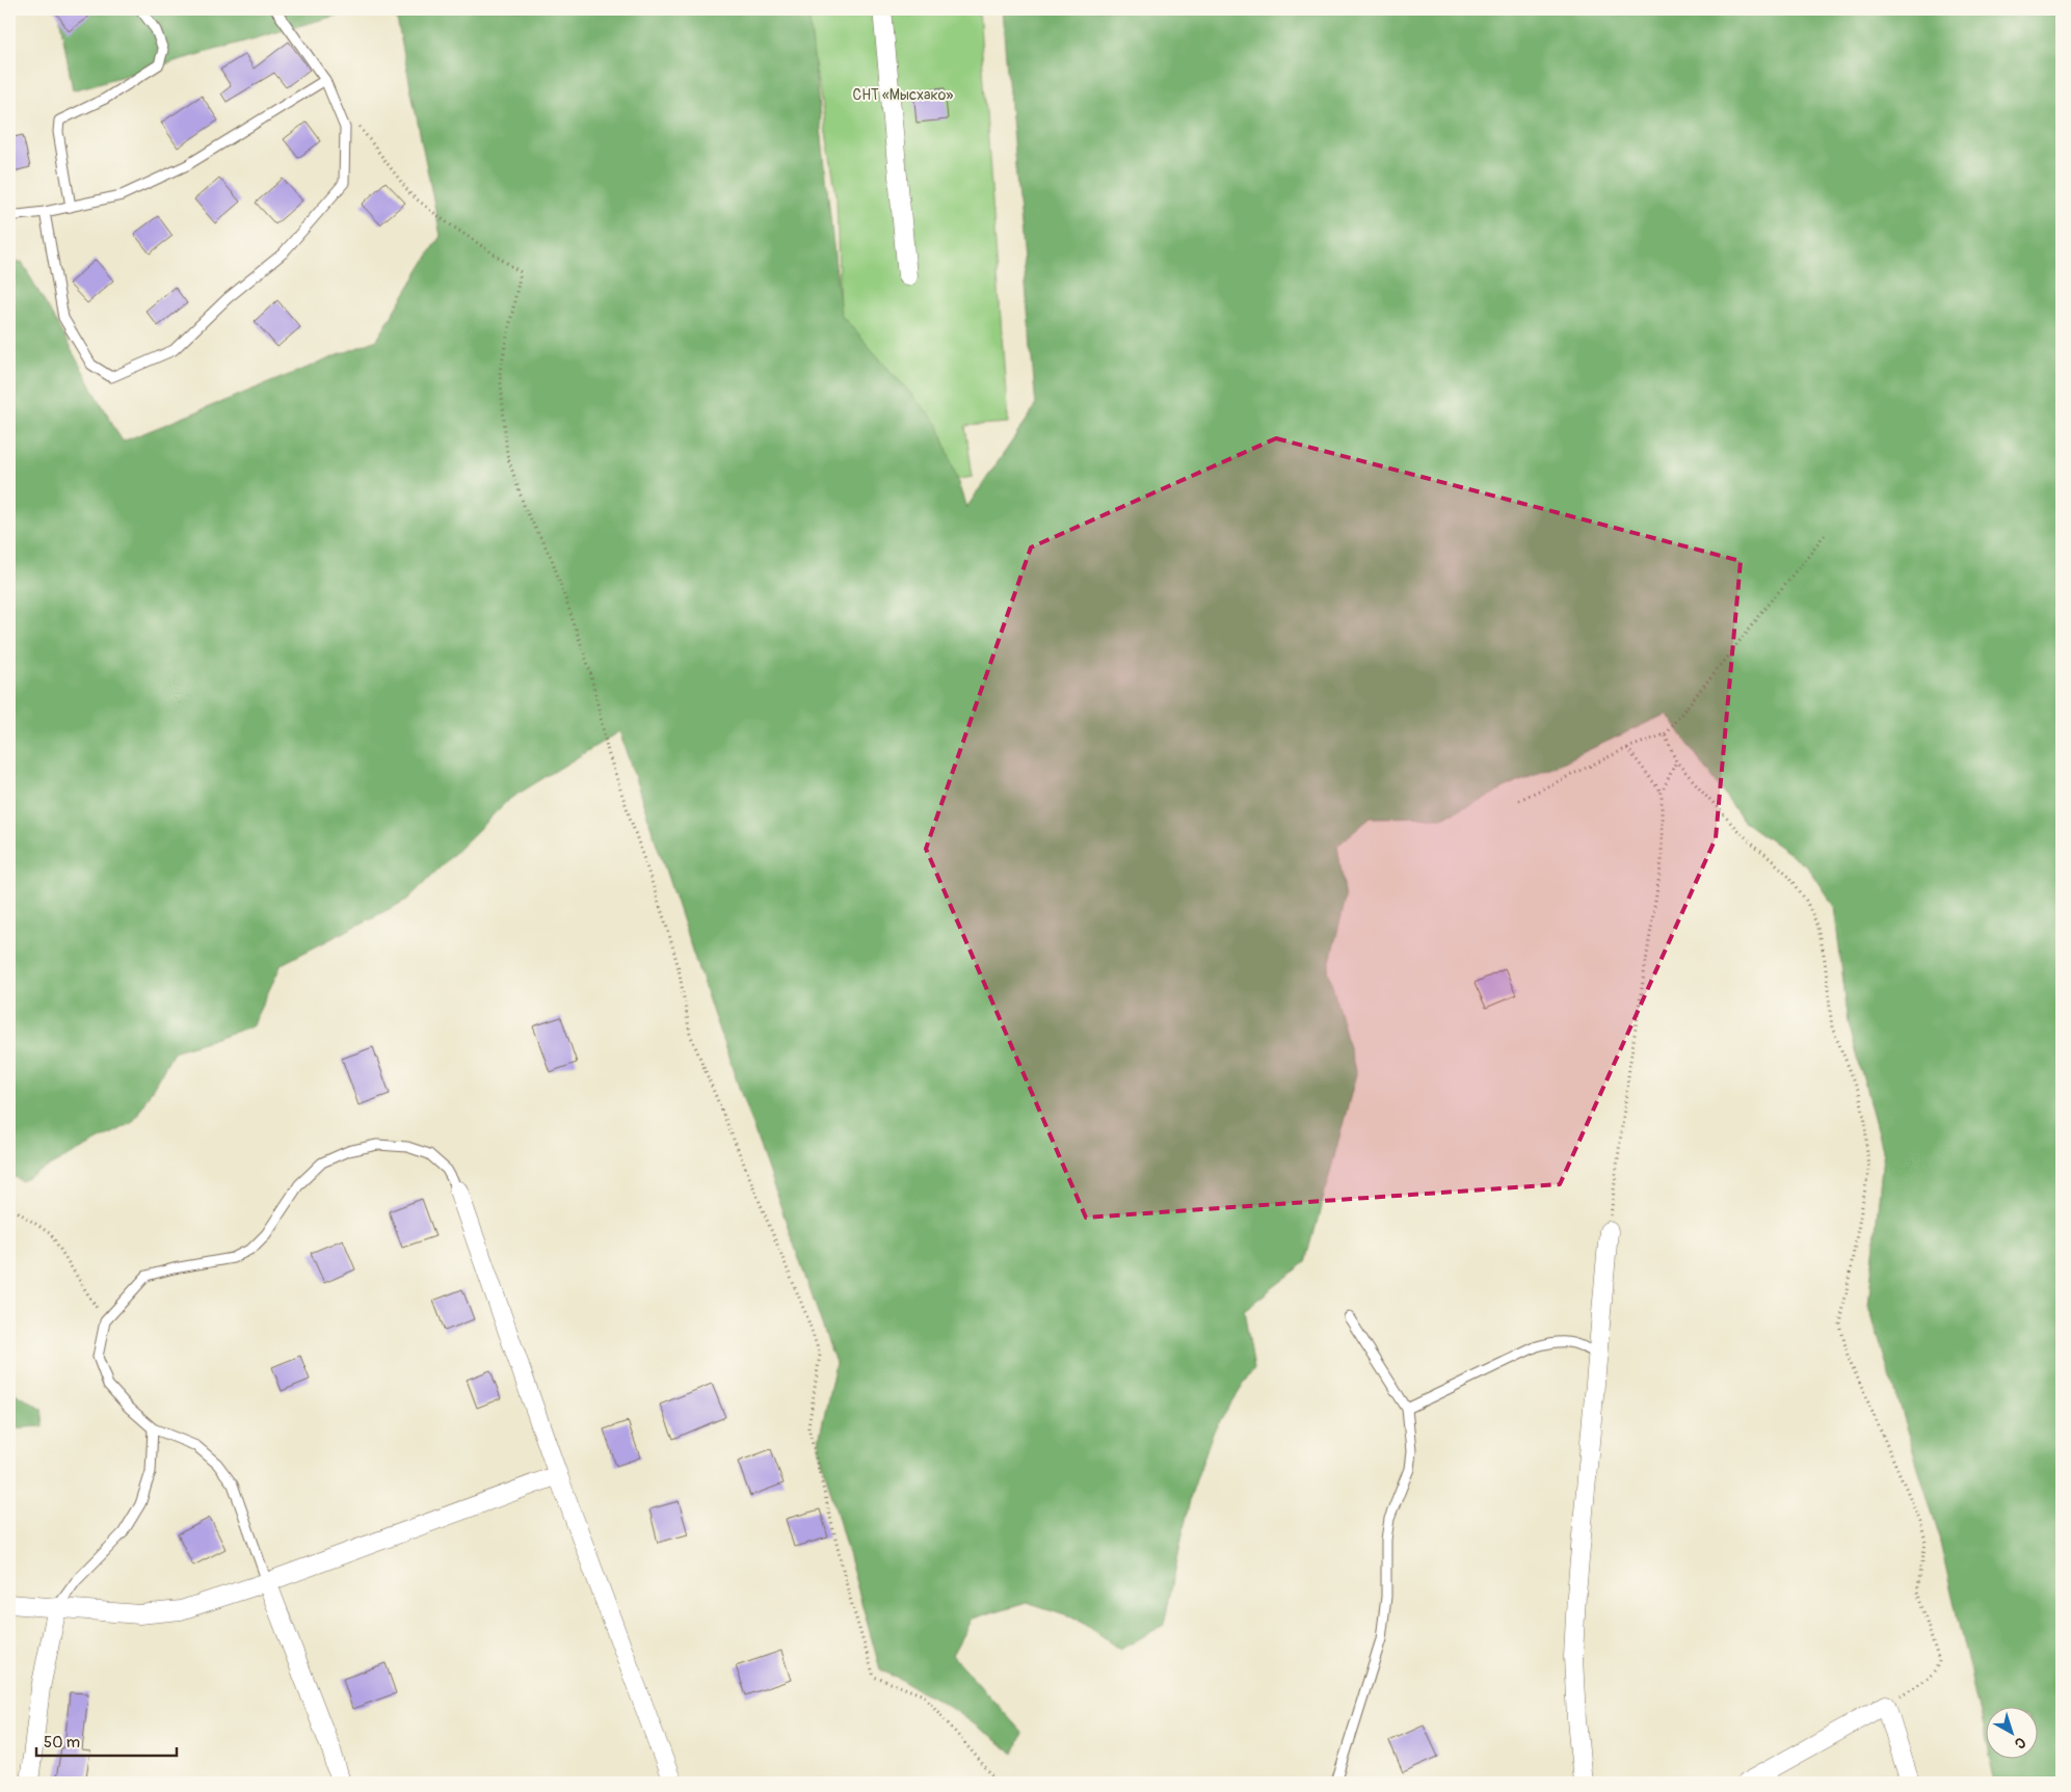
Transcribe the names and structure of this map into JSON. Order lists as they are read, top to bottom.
{
  "parks": ["СНТ «Мысхако»"],
  "scale_bar": "50 m",
  "north": "bottom right"
}
